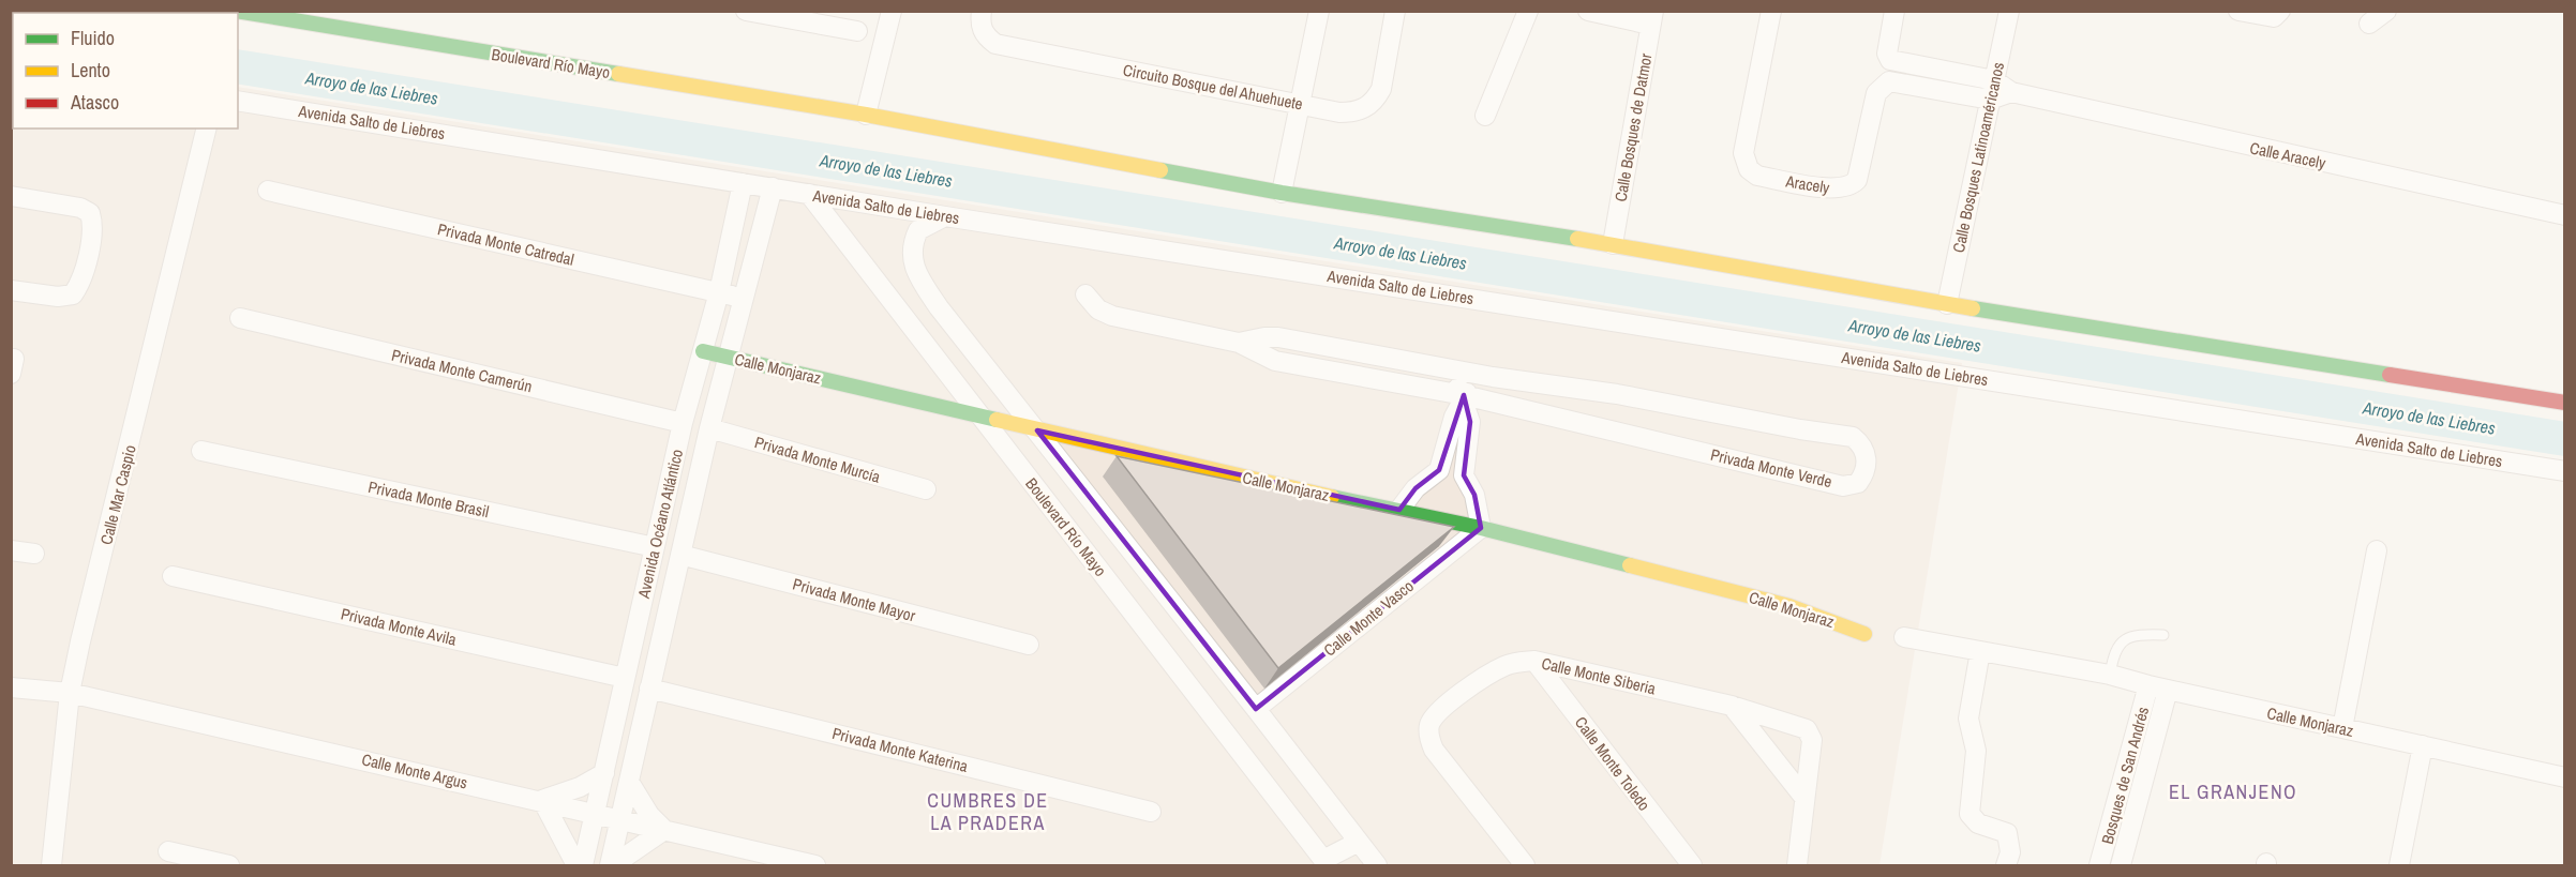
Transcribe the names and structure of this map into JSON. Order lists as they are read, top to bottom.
{
  "streets": {
    "street": [
      "Boulevard Río Mayo",
      "Circuito Bosque del Ahuehuete",
      "Avenida Salto de Liebres",
      "Calle Bosques de Datmor",
      "Calle Aracely",
      "Calle Bosques Latinoaméricanos",
      "Aracely",
      "Privada Monte Catredal",
      "Calle Monjaraz",
      "Privada Monte Camerún",
      "Privada Monte Murcía",
      "Privada Monte Verde",
      "Calle Mar Caspio",
      "Privada Monte Brasil",
      "Avenida Océano Atlántico",
      "Privada Monte Mayor",
      "Calle Monte Vasco",
      "Privada Monte Avila",
      "Calle Monte Siberia",
      "Privada Monte Katerina",
      "Calle Monte Toledo",
      "Calle Monte Argus",
      "Bosques de San Andrés"
    ]
  },
  "crossings": [
    ["Boulevard Río Mayo", "Avenida Salto de Liebres"],
    ["Boulevard Río Mayo", "Calle Monjaraz"],
    ["Avenida Salto de Liebres", "Avenida Océano Atlántico"],
    ["Calle Aracely", "Calle Bosques Latinoaméricanos"],
    ["Calle Bosques Latinoaméricanos", "Aracely"],
    ["Privada Monte Catredal", "Avenida Océano Atlántico"],
    ["Calle Monjaraz", "Avenida Océano Atlántico"],
    ["Calle Monjaraz", "Calle Monte Vasco"],
    ["Calle Monjaraz", "Bosques de San Andrés"],
    ["Privada Monte Camerún", "Avenida Océano Atlántico"],
    ["Privada Monte Murcía", "Avenida Océano Atlántico"],
    ["Calle Mar Caspio", "Calle Monte Argus"],
    ["Privada Monte Brasil", "Avenida Océano Atlántico"],
    ["Avenida Océano Atlántico", "Privada Monte Mayor"],
    ["Avenida Océano Atlántico", "Privada Monte Avila"],
    ["Avenida Océano Atlántico", "Privada Monte Katerina"],
    ["Avenida Océano Atlántico", "Calle Monte Argus"],
    ["Calle Monte Siberia", "Calle Monte Toledo"]
  ],
  "districts": ["EL GRANJENO", "CUMBRES DE LA PRADERA"],
  "water": ["Arroyo de las Liebres"],
  "legend": ["Fluido", "Lento", "Atasco"]
}
